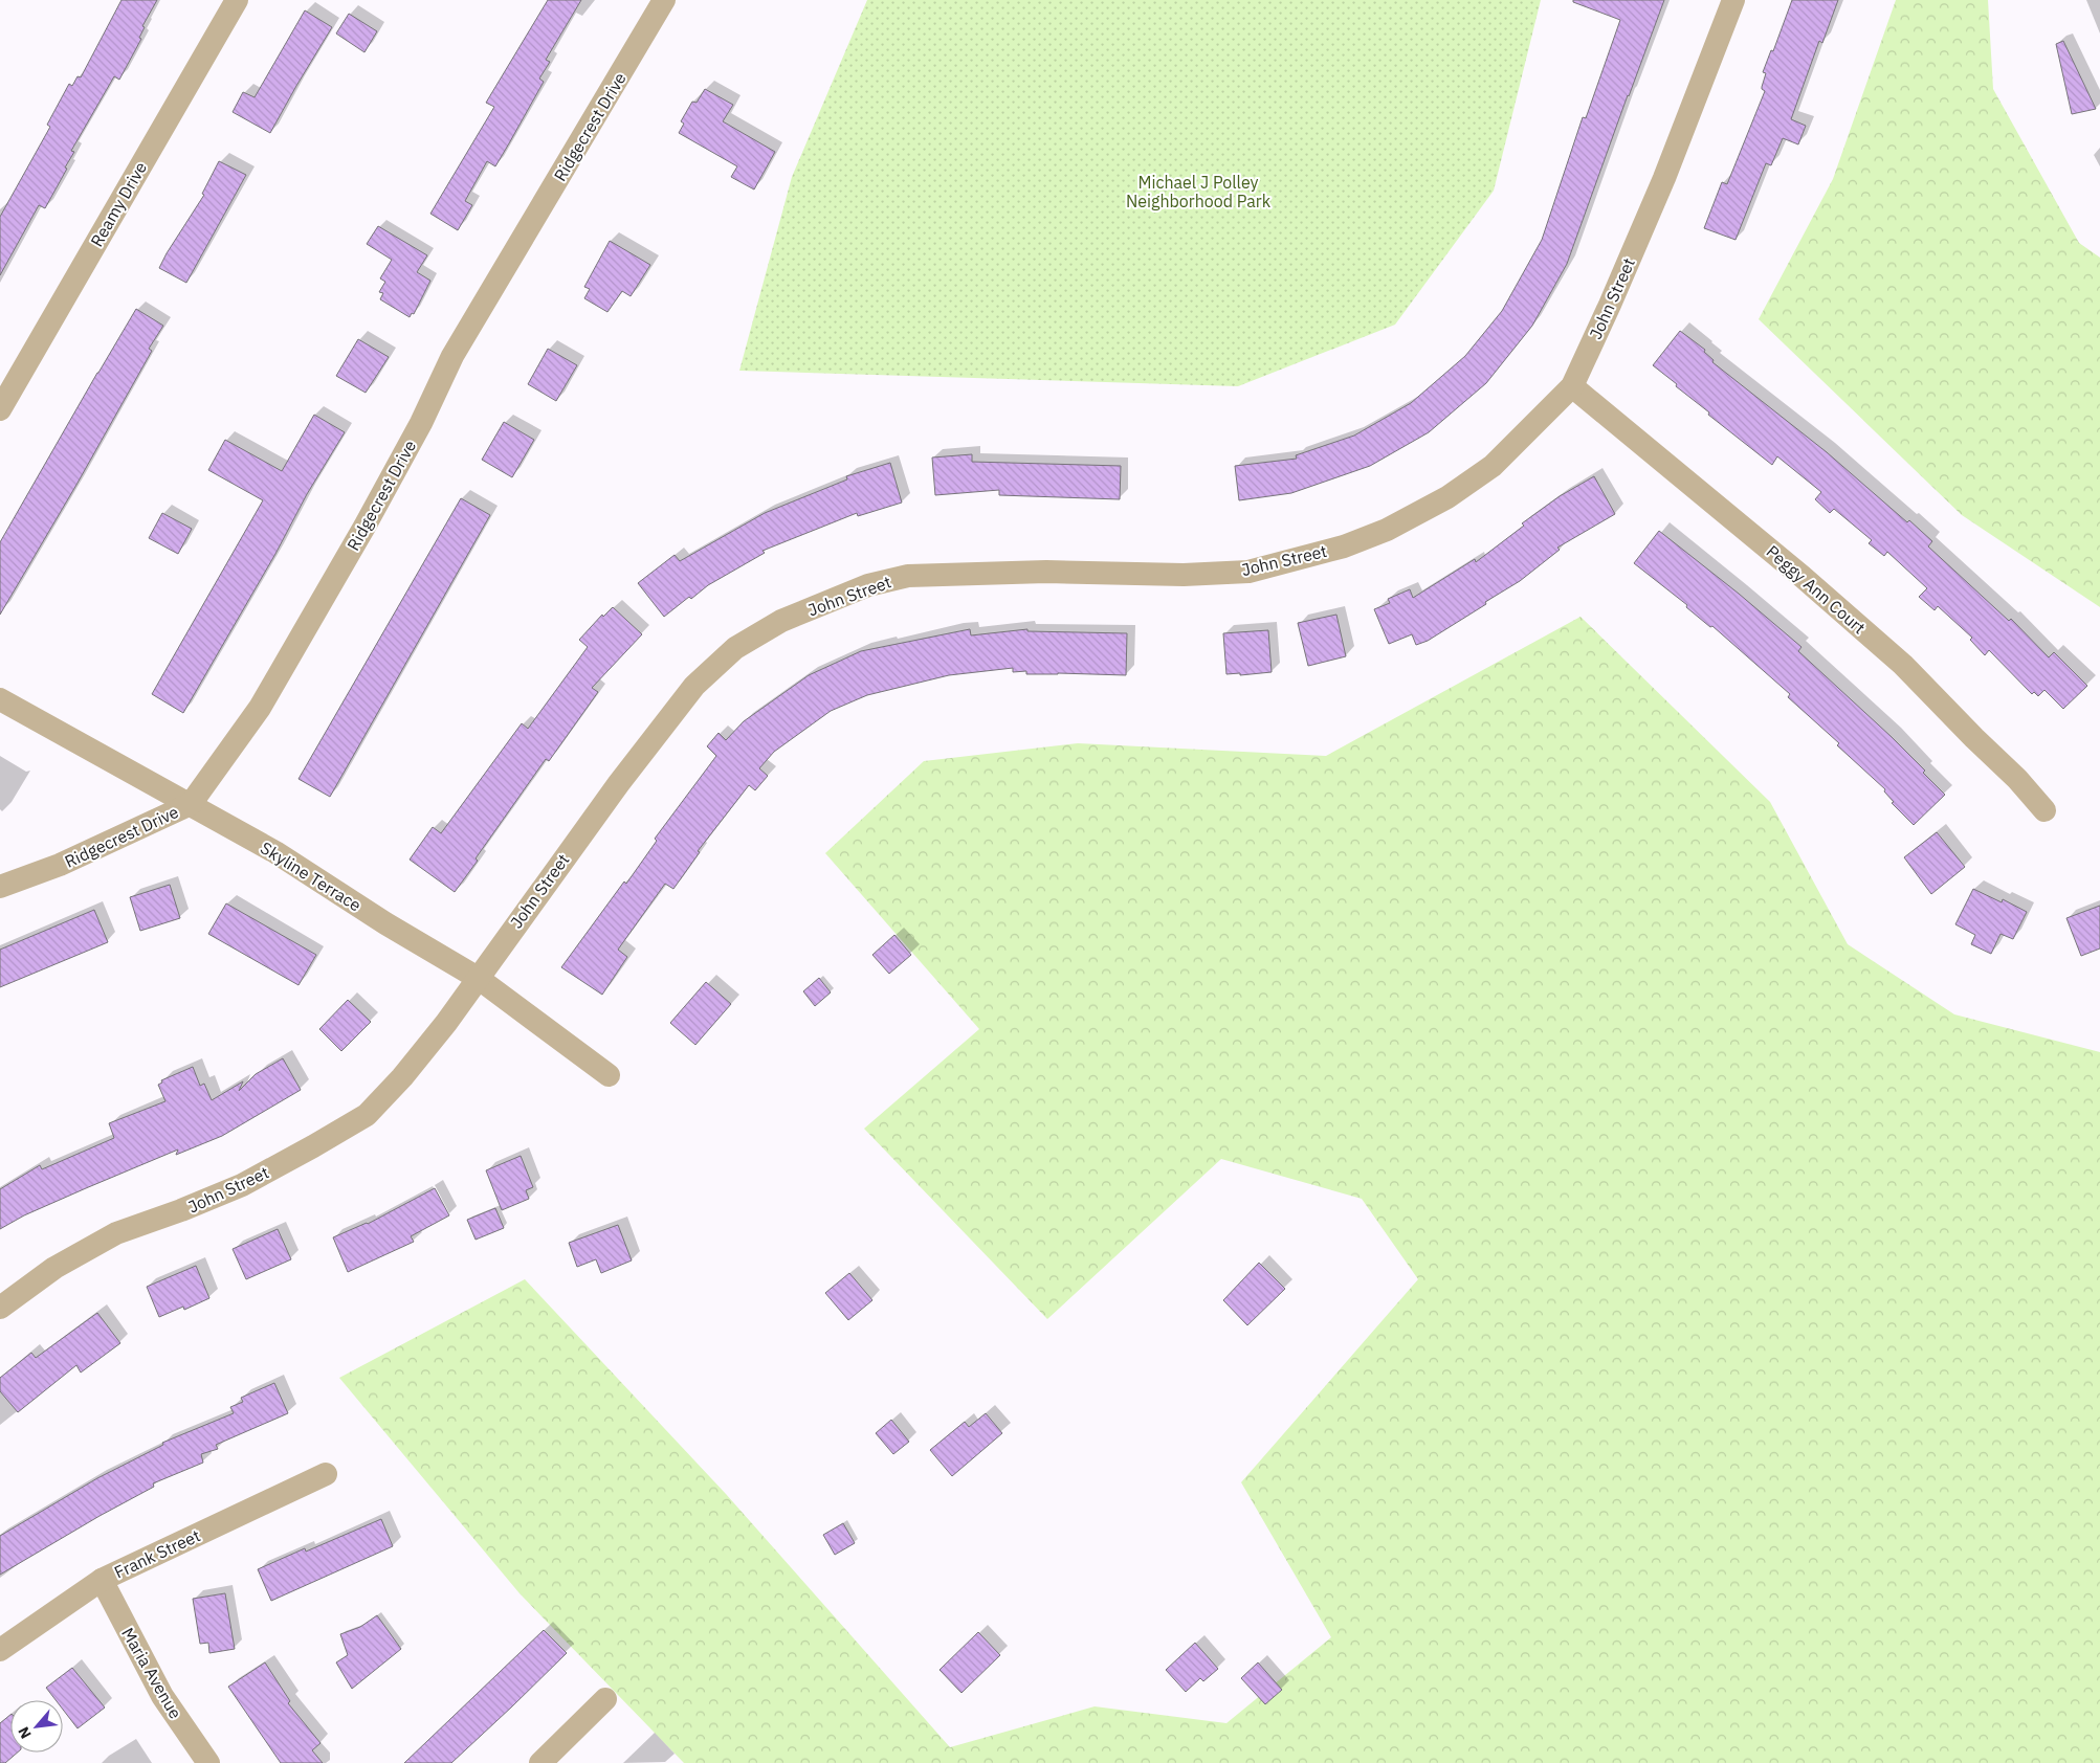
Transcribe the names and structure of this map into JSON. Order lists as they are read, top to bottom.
{
  "streets": {
    "street": [
      "Ridgecrest Drive",
      "Reamy Drive",
      "John Street",
      "Peggy Ann Court",
      "Skyline Terrace",
      "Frank Street",
      "Maria Avenue"
    ]
  },
  "crossings": [
    ["Ridgecrest Drive", "Skyline Terrace"],
    ["John Street", "Peggy Ann Court"],
    ["John Street", "Skyline Terrace"],
    ["Frank Street", "Maria Avenue"]
  ],
  "parks": ["Michael J Polley Neighborhood Park"],
  "north": "bottom left"
}
